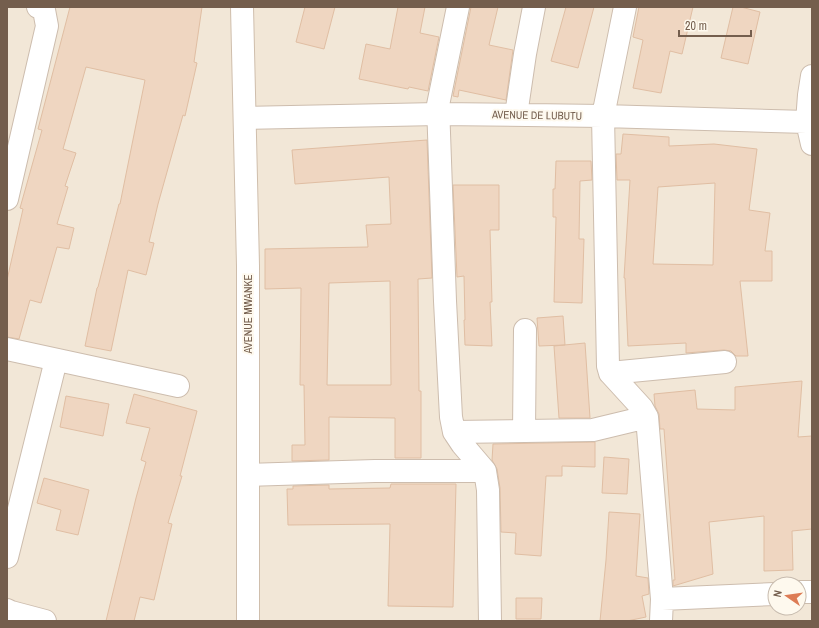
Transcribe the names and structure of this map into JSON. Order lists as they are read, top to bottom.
{
  "streets": {
    "street": ["AVENUE DE LUBUTU", "AVENUE MWANKE"]
  },
  "crossings": [
    ["AVENUE DE LUBUTU", "AVENUE MWANKE"]
  ],
  "scale_bar": "20 m",
  "north": "left"
}
